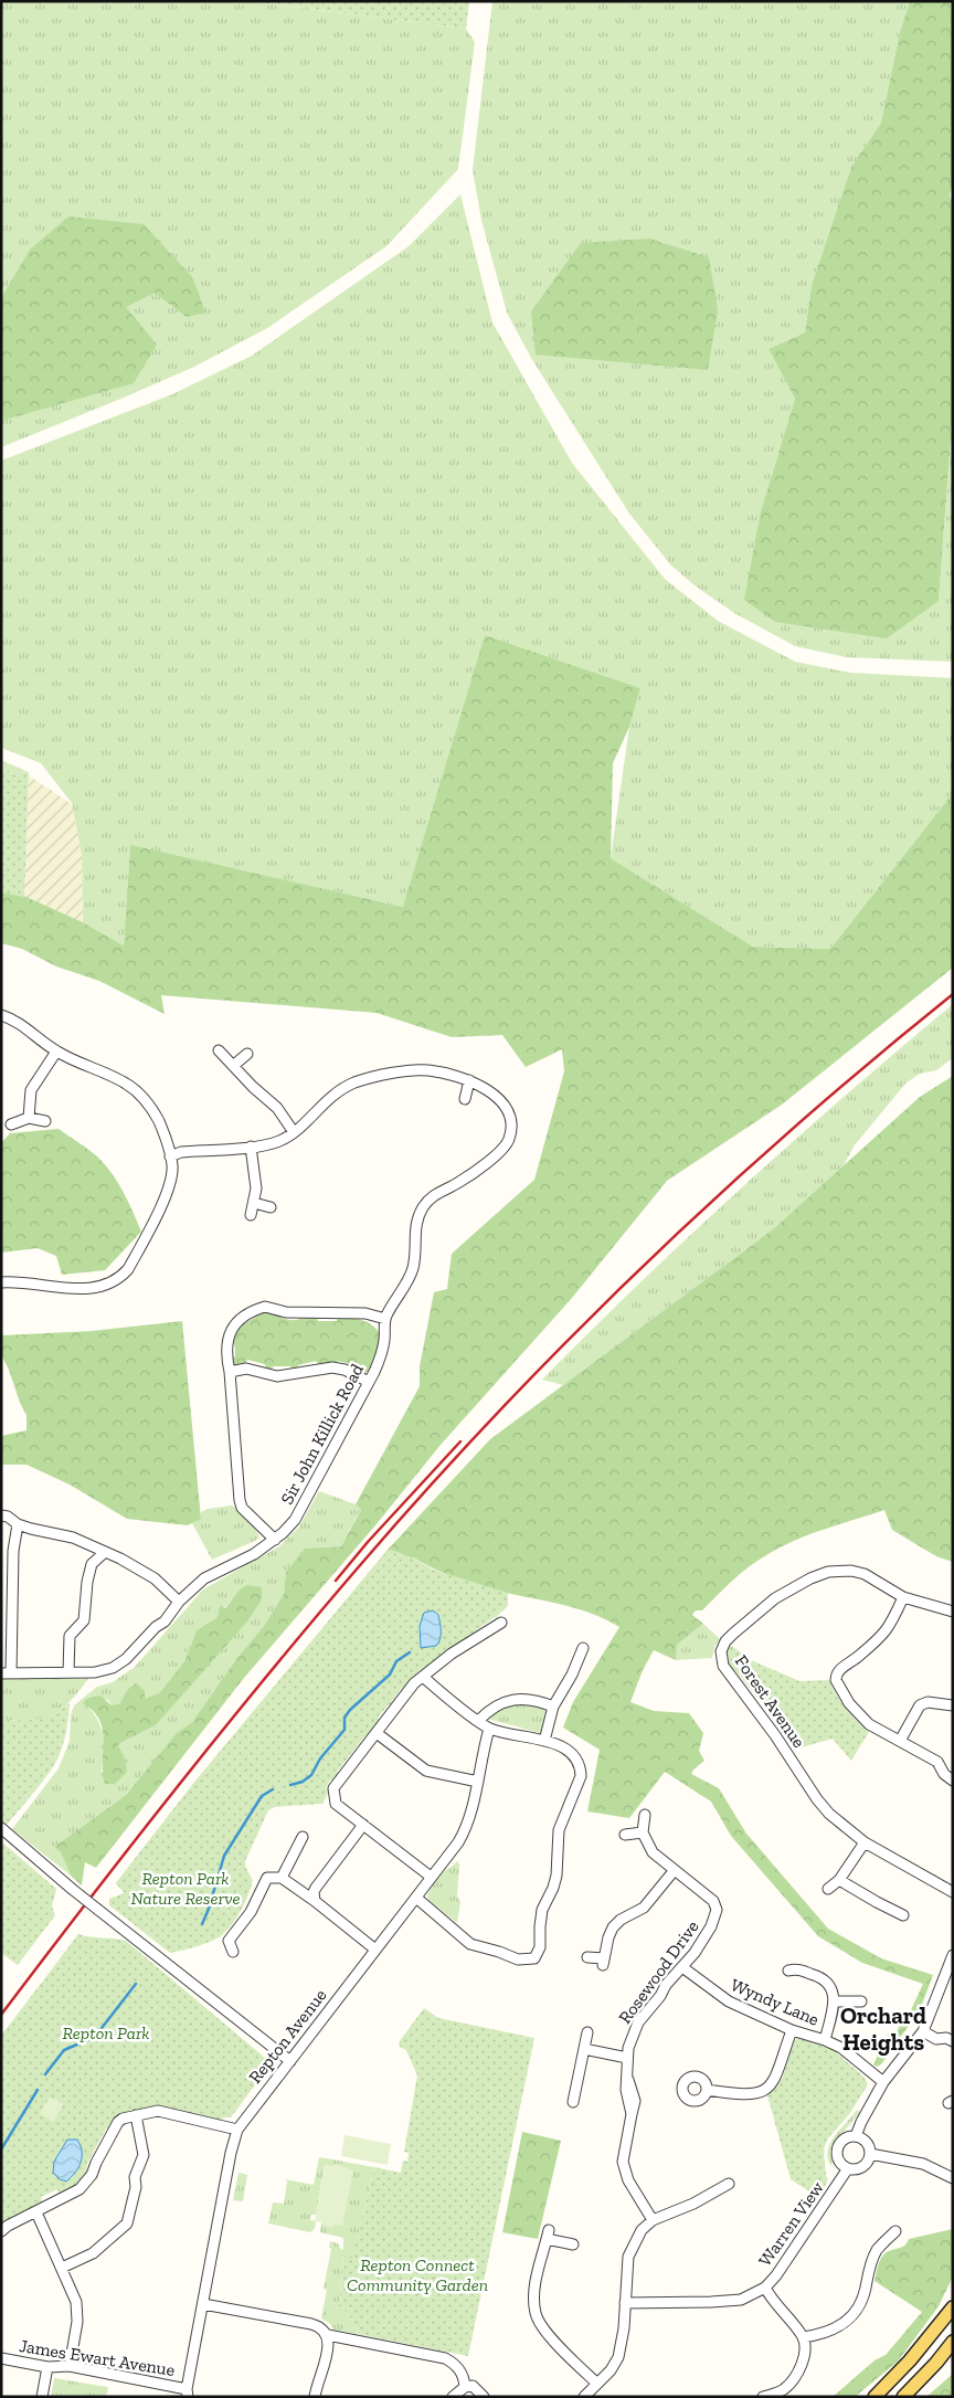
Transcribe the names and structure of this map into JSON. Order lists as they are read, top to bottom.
{
  "streets": {
    "street": [
      "Sir John Killick Road",
      "Forest Avenue",
      "Rosewood Drive",
      "Wyndy Lane",
      "Repton Avenue",
      "Warren View",
      "James Ewart Avenue"
    ]
  },
  "crossings": [
    ["Rosewood Drive", "Wyndy Lane"],
    ["Repton Avenue", "James Ewart Avenue"]
  ],
  "districts": ["Orchard Heights"],
  "parks": ["Repton Park Nature Reserve", "Repton Park", "Repton Connect Community Garden"]
}
